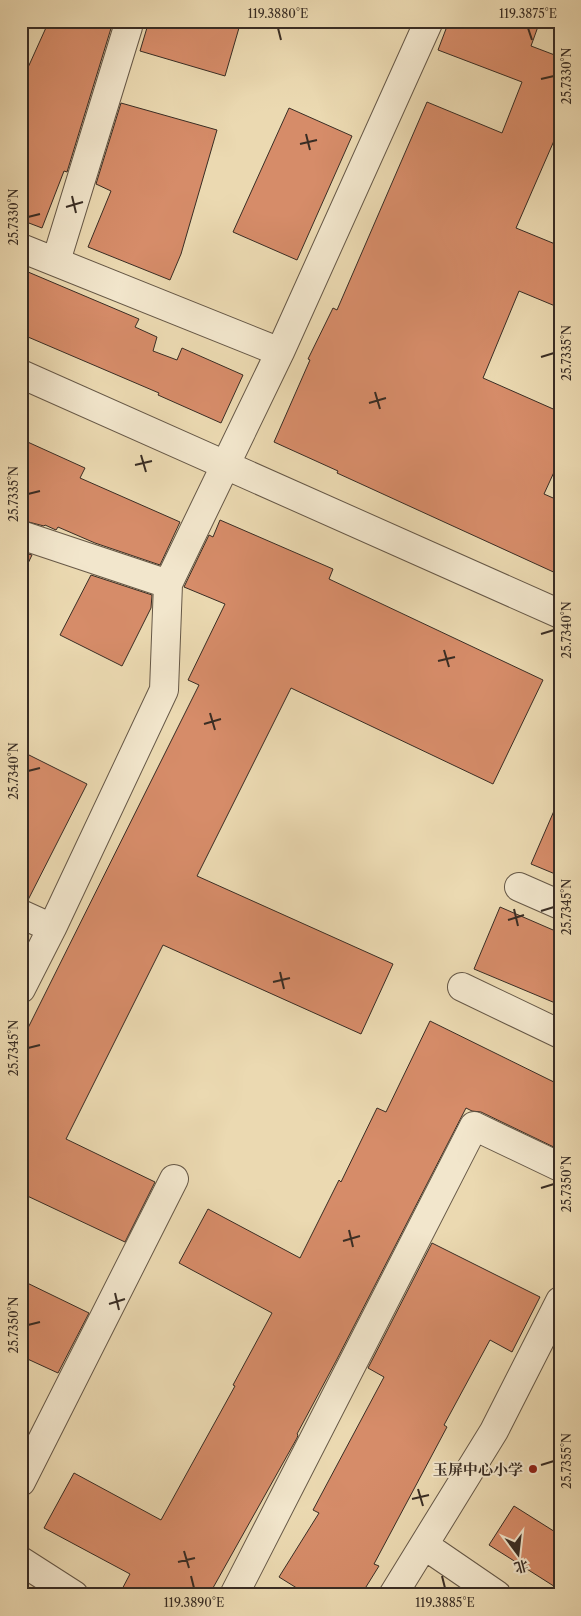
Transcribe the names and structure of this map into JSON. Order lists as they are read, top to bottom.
{
  "places": ["玉屏中心小学"],
  "north": "bottom",
  "coordinates": [
    "119.3880°E",
    "119.3875°E",
    "25.7330°N",
    "25.7335°N",
    "25.7340°N",
    "25.7345°N",
    "25.7350°N",
    "25.7355°N",
    "119.3890°E",
    "119.3885°E"
  ]
}
